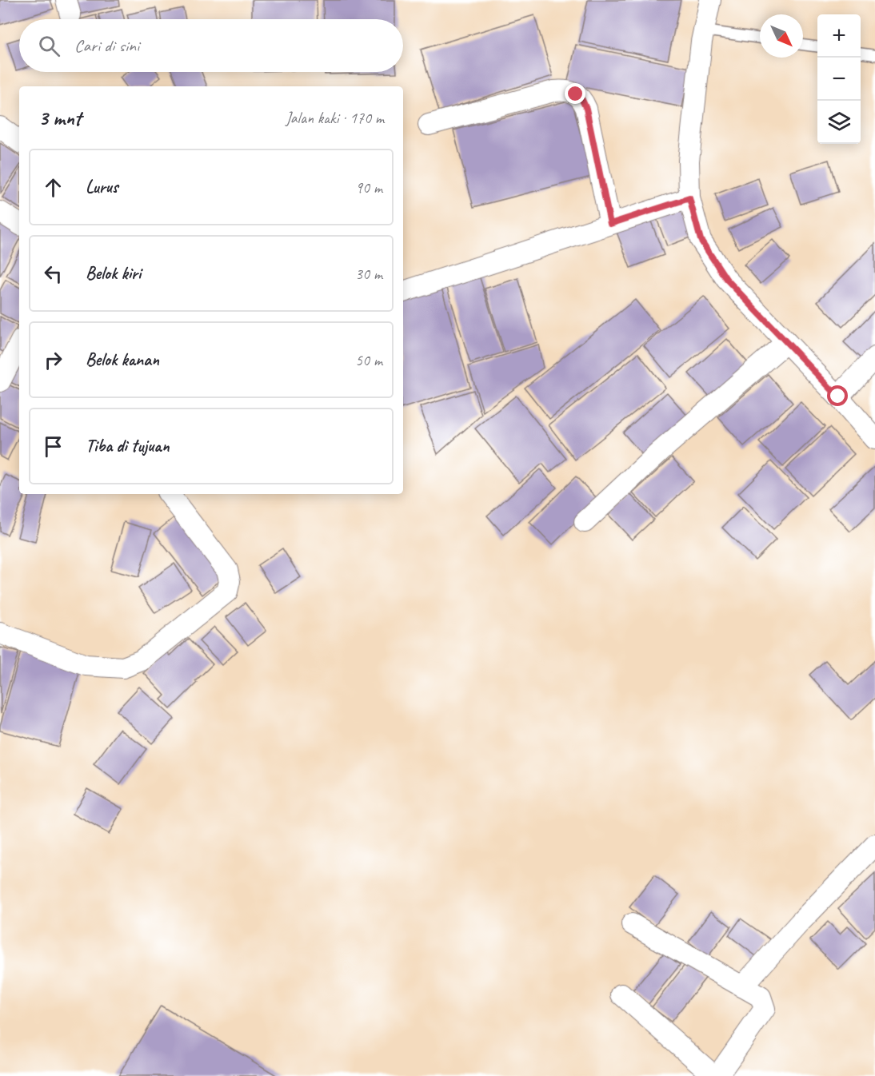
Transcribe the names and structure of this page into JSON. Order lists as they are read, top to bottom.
{
  "north": "bottom right",
  "page": {
    "map_buttons": ["+", "−"],
    "search": "Cari di sini",
    "heading": ["3 mnt", "Jalan kaki · 170 m"],
    "list": [
      ["Lurus", "90 m"],
      ["Belok kiri", "30 m"],
      ["Belok kanan", "50 m"],
      "Tiba di tujuan"
    ]
  }
}
